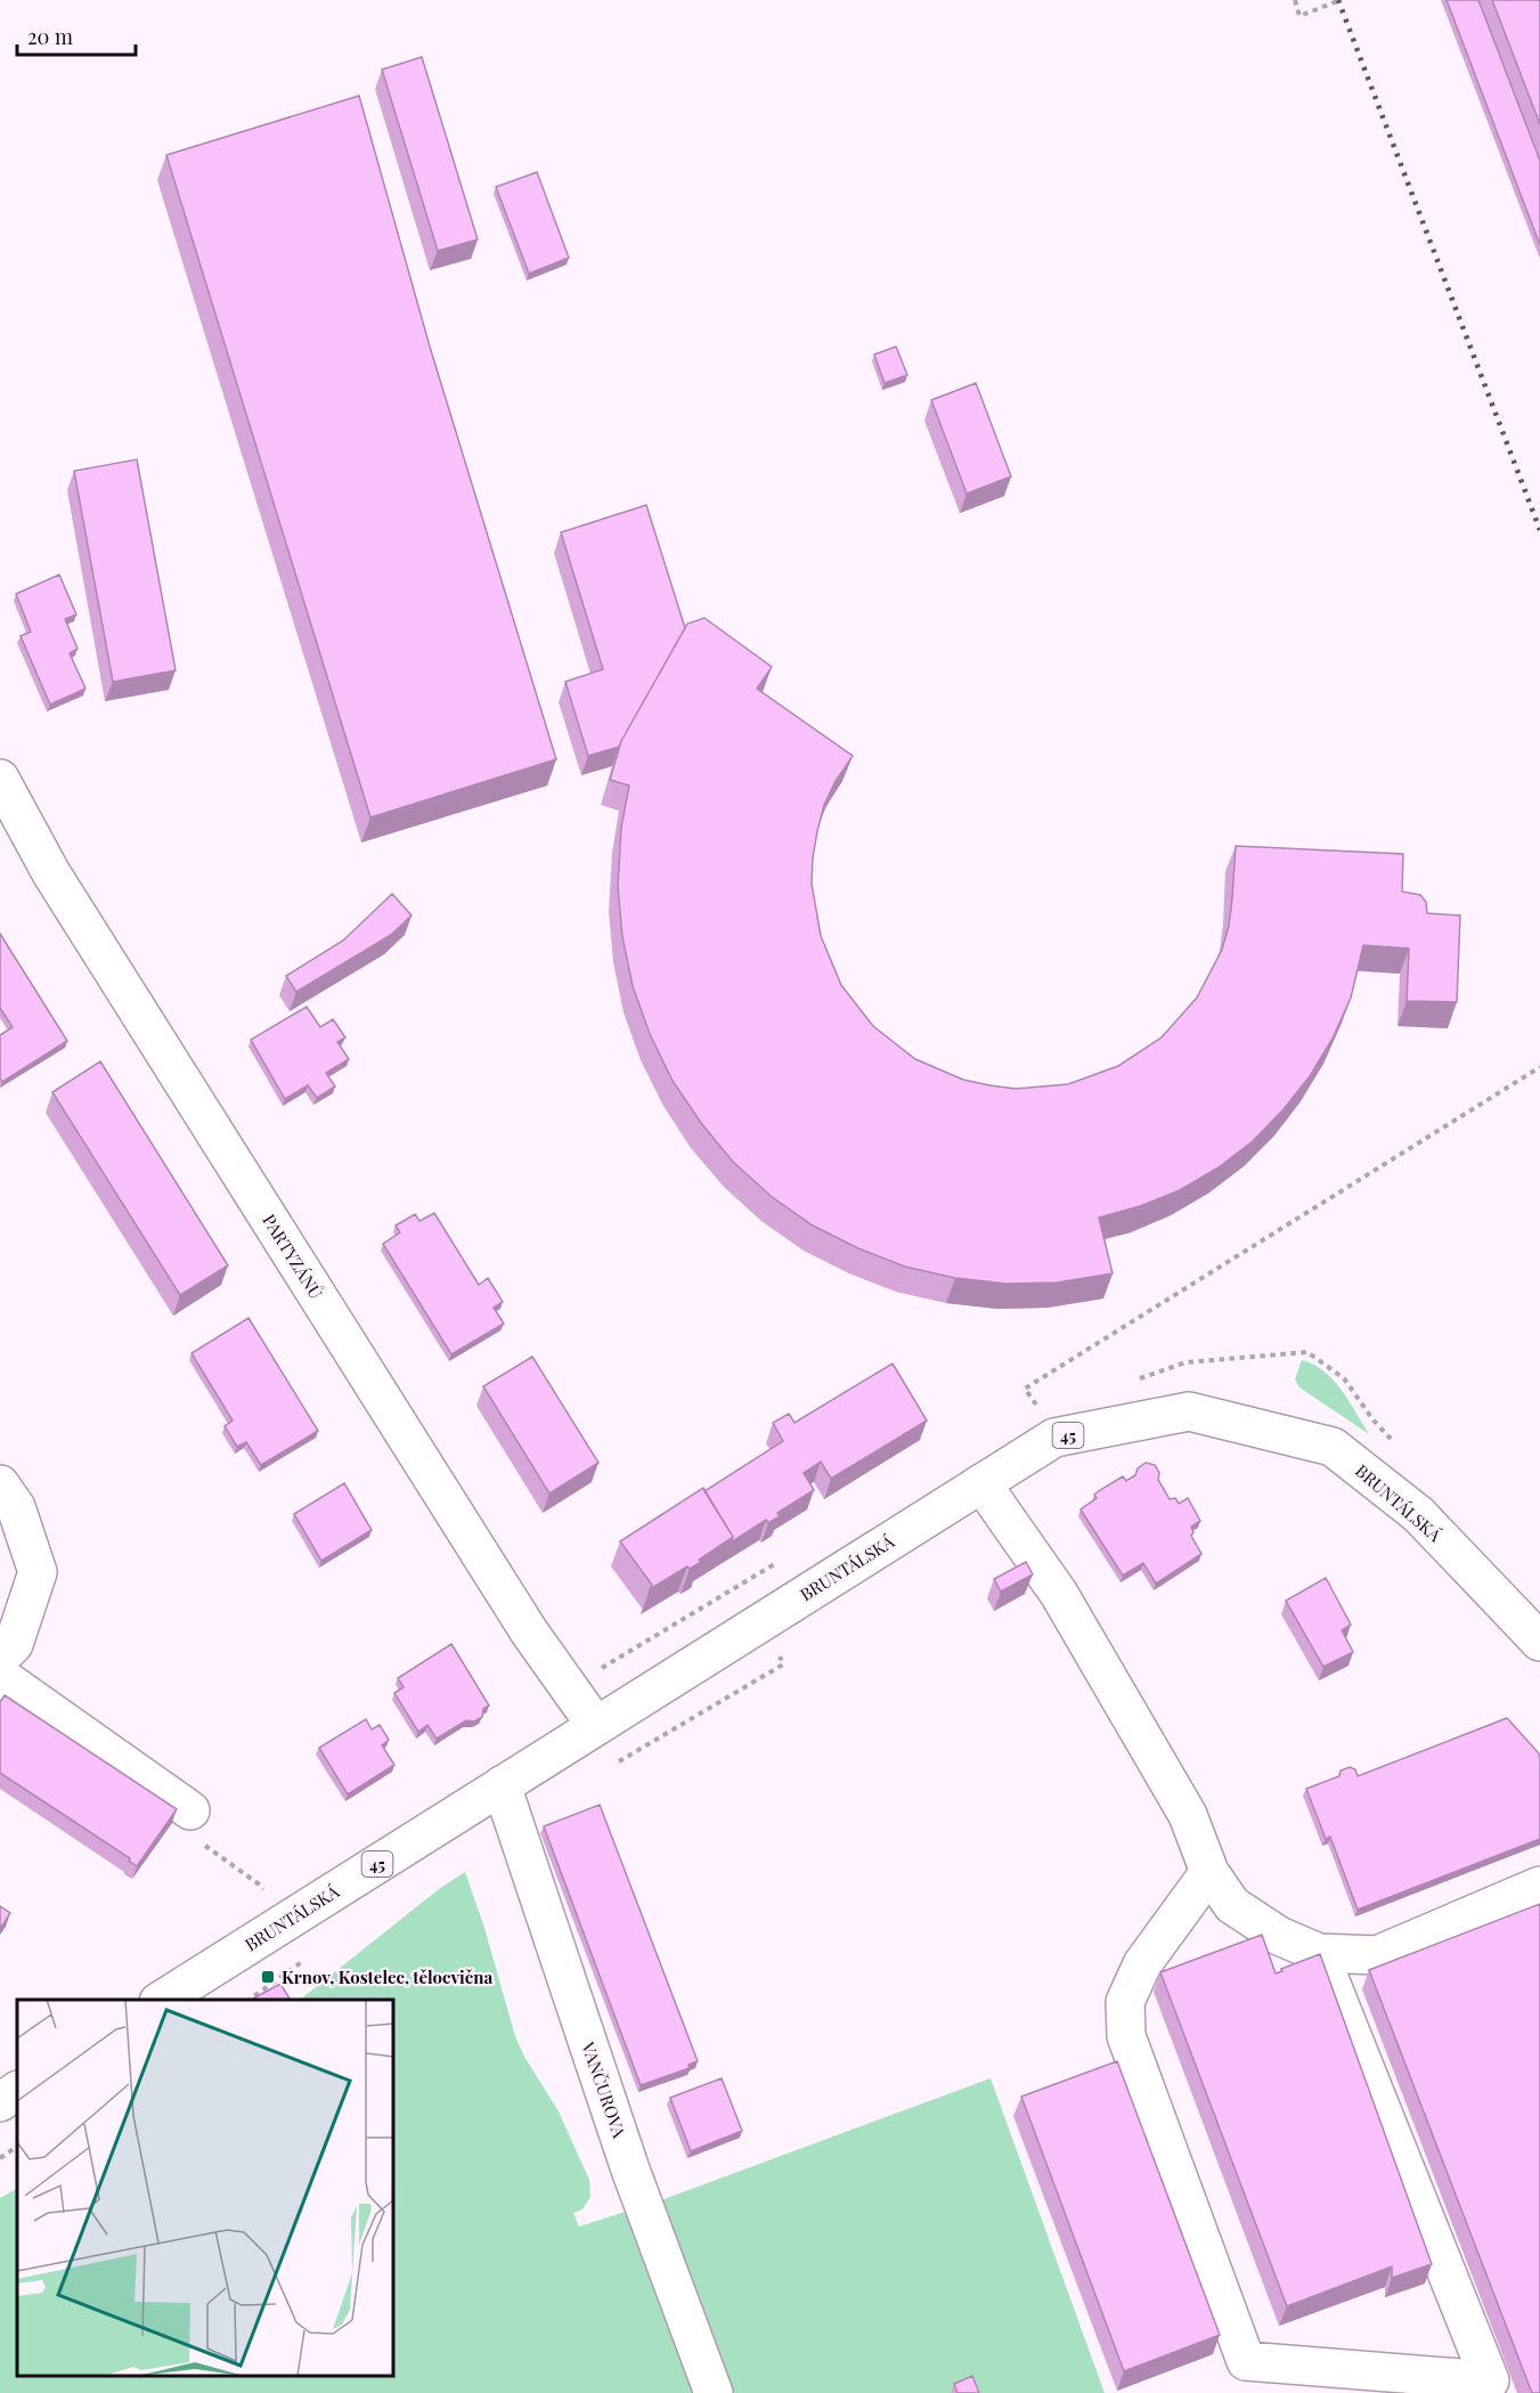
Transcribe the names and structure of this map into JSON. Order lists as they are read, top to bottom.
{
  "streets": {
    "street": [
      "PARTYZÁNŮ",
      "45",
      "BRUNTÁLSKÁ",
      "VANČUROVA"
    ]
  },
  "crossings": [
    ["PARTYZÁNŮ", "BRUNTÁLSKÁ"],
    ["BRUNTÁLSKÁ", "VANČUROVA"]
  ],
  "places": {
    "transit": ["Krnov, Kostelec, tělocvična"]
  },
  "scale_bar": "20 m"
}
